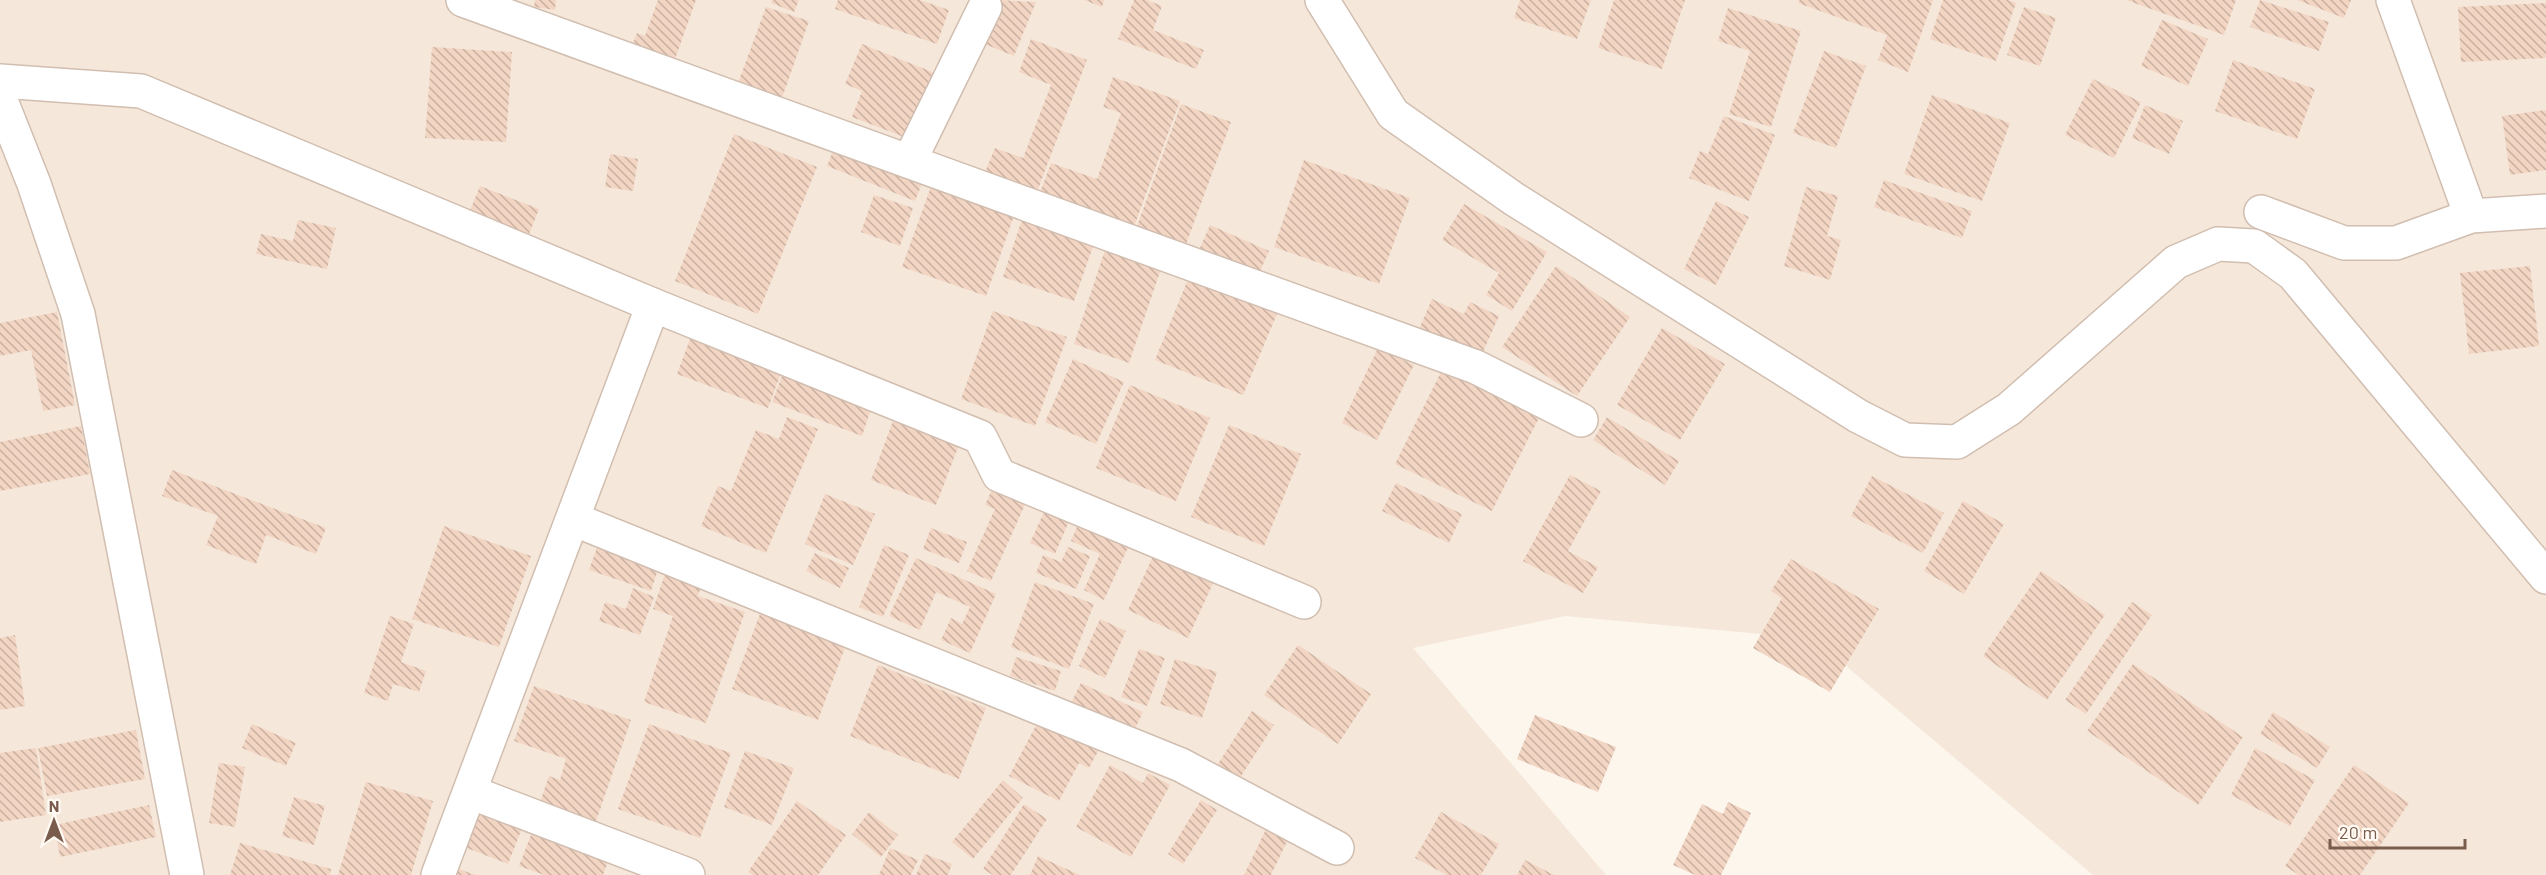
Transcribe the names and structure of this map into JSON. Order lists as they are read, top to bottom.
{
  "scale_bar": "20 m",
  "north": "top"
}
